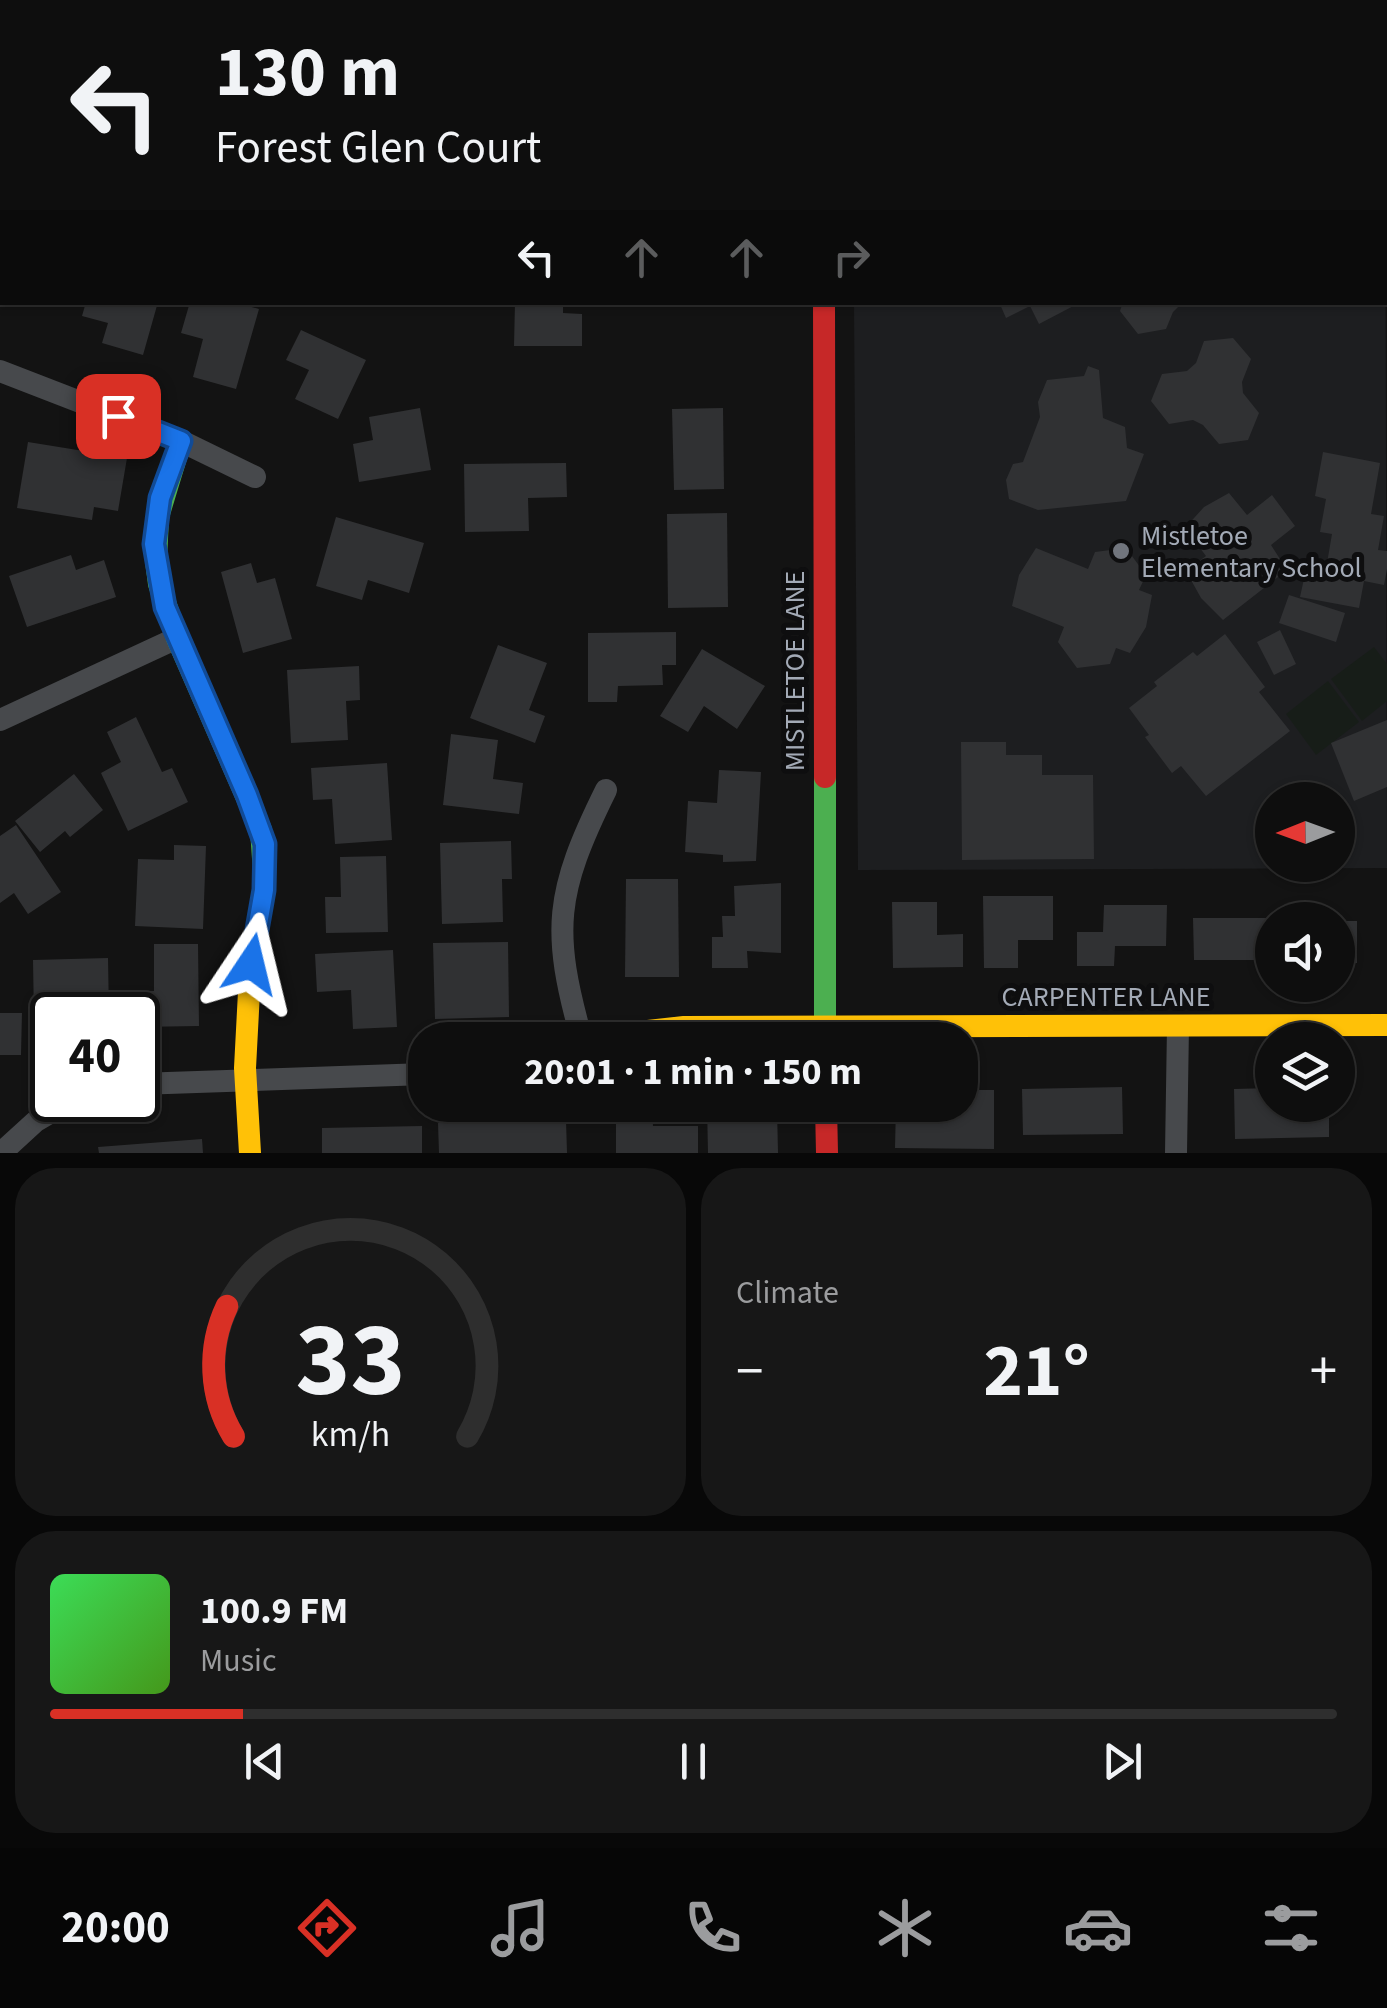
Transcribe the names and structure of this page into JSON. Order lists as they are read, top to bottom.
{
  "streets": {
    "street": ["MISTLETOE LANE", "CARPENTER LANE"]
  },
  "places": ["Mistletoe Elementary School"],
  "north": "left",
  "page": {
    "turn": ["130 m", "Forest Glen Court"],
    "limit": "40",
    "trip": "20:01 · 1 min · 150 m",
    "tile": "Climate",
    "heat": ["−", "21°", "+"],
    "song": ["100.9 FM", "Music"],
    "tabs": "20:00",
    "gauge": ["33", "km/h"]
  }
}
